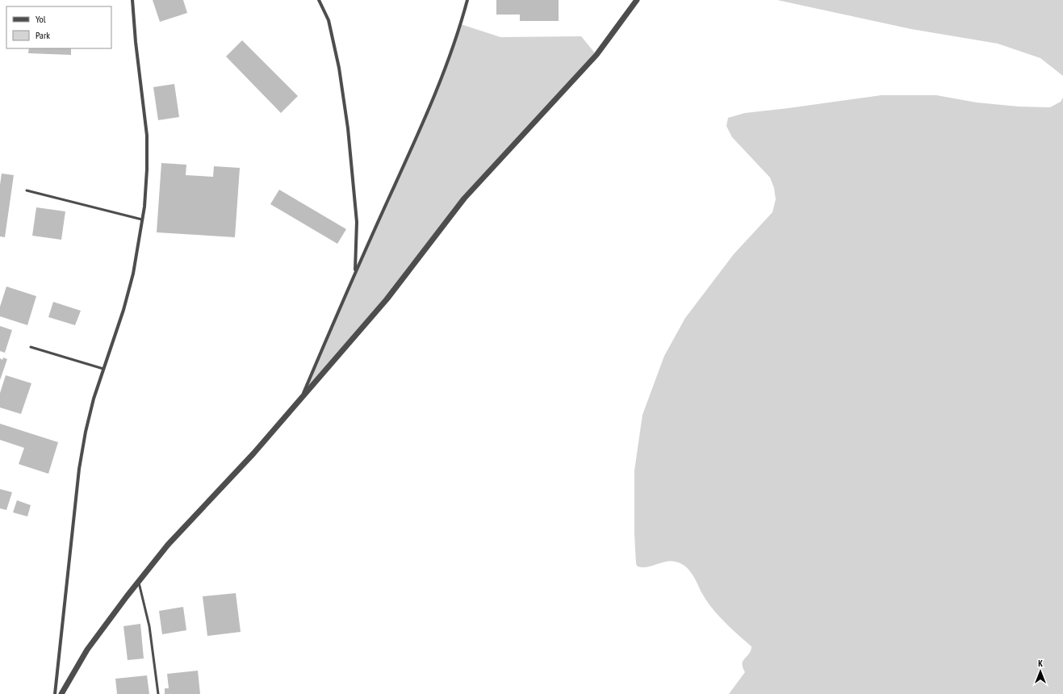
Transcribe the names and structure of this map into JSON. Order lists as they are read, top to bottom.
{
  "legend": ["Yol", "Park"],
  "north": "top"
}
